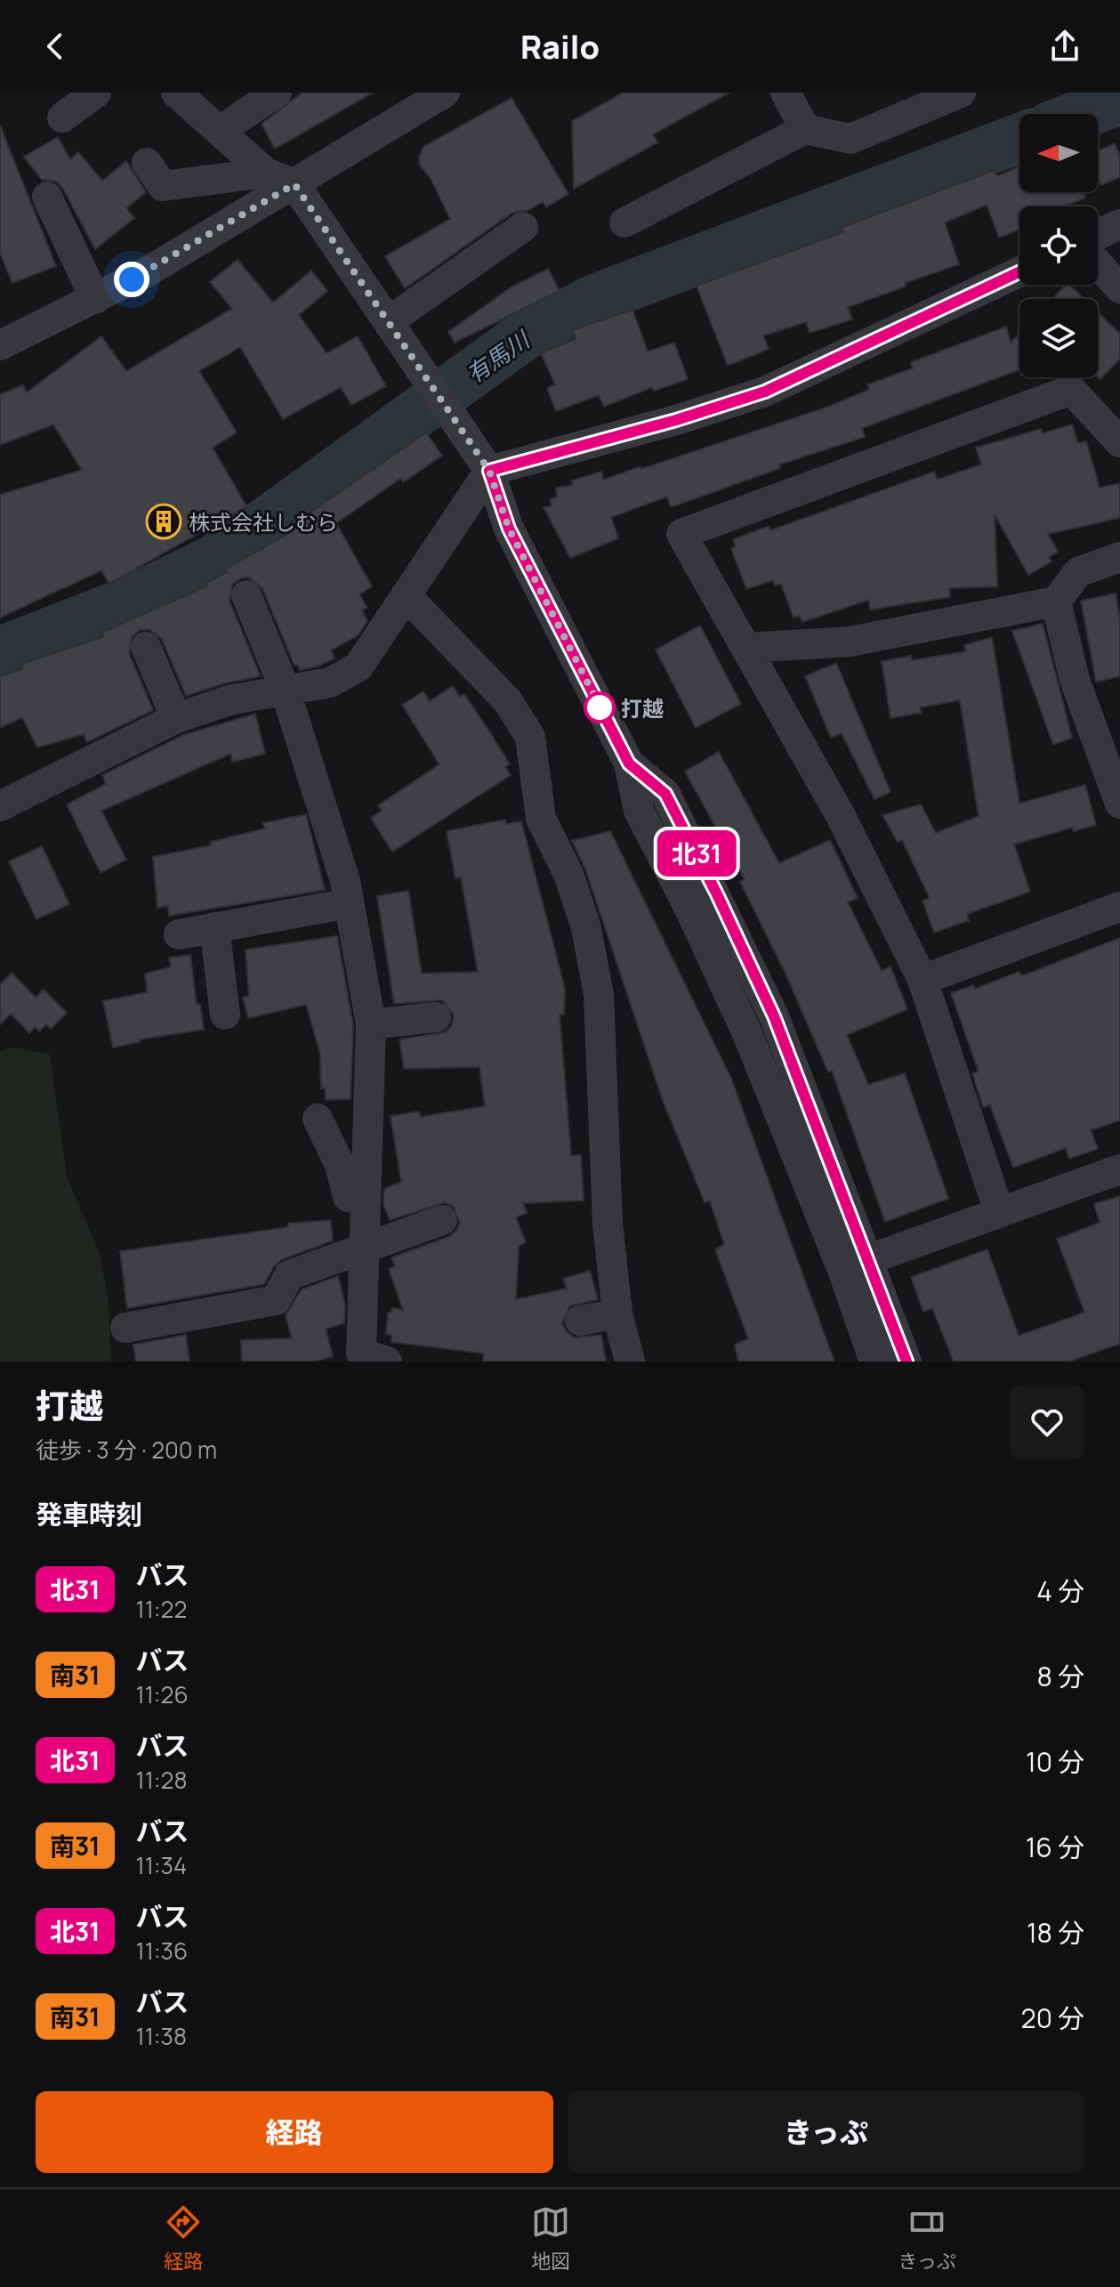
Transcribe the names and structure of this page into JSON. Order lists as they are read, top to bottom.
{
  "water": ["有馬川"],
  "places": {
    "building": ["株式会社しむら"],
    "other": ["打越"]
  },
  "lines": ["bus line 北31"],
  "north": "left",
  "page": {
    "header": "Railo",
    "on_map": "北31",
    "heading": [
      ["打越", "徒歩 · 3 分 · 200 m"],
      "発車時刻"
    ],
    "list": [
      {
        "mark": "北31",
        "name": "バス",
        "note": "11:22",
        "value": "4 分"
      },
      {
        "mark": "南31",
        "name": "バス",
        "note": "11:26",
        "value": "8 分"
      },
      {
        "mark": "北31",
        "name": "バス",
        "note": "11:28",
        "value": "10 分"
      },
      {
        "mark": "南31",
        "name": "バス",
        "note": "11:34",
        "value": "16 分"
      },
      {
        "mark": "北31",
        "name": "バス",
        "note": "11:36",
        "value": "18 分"
      },
      {
        "mark": "南31",
        "name": "バス",
        "note": "11:38",
        "value": "20 分"
      }
    ],
    "buttons": ["経路", "きっぷ"],
    "tabs": ["経路", "地図", "きっぷ"]
  }
}
